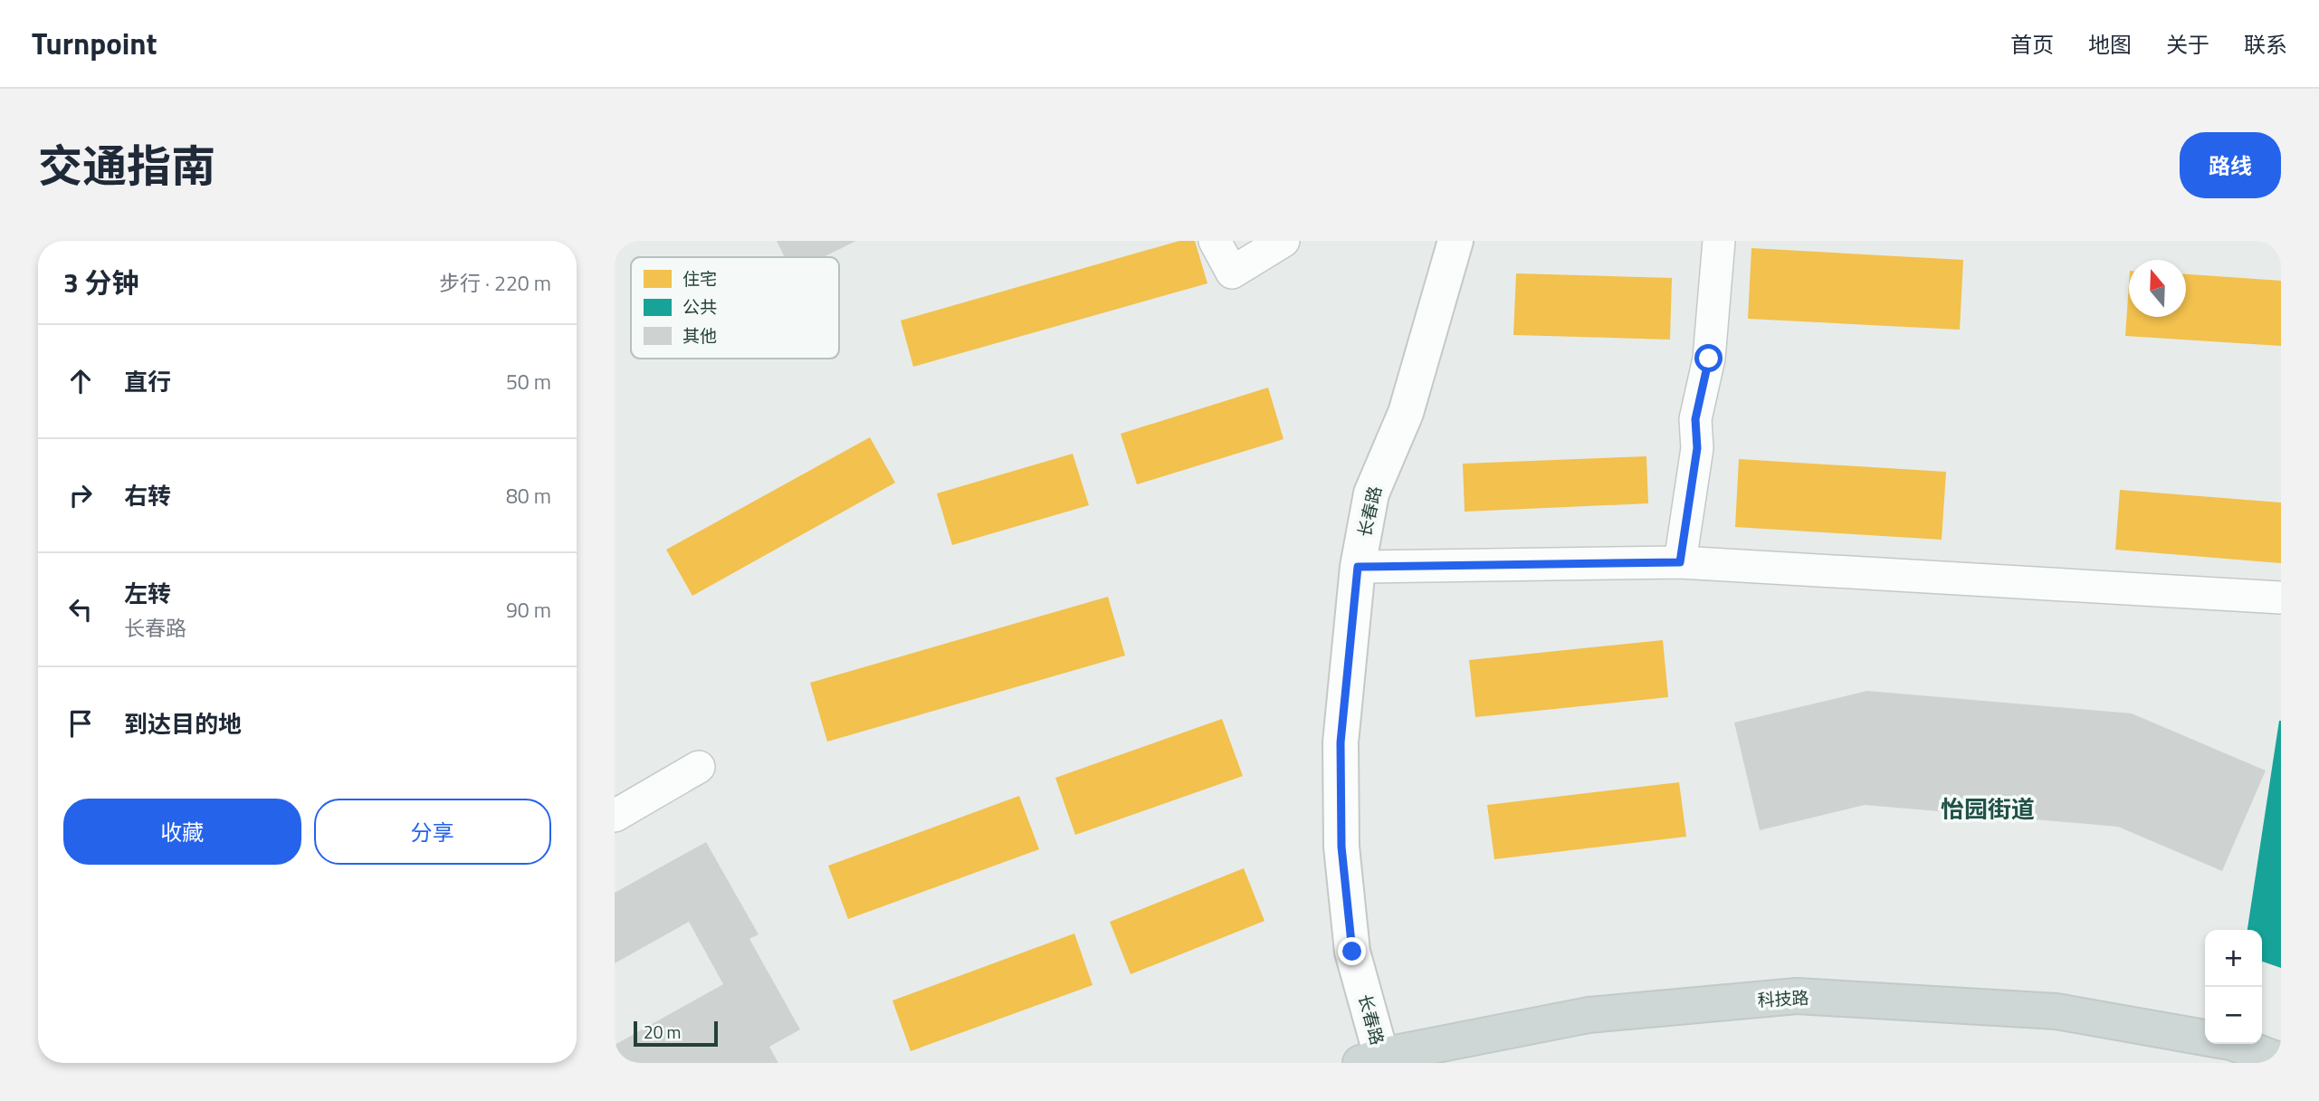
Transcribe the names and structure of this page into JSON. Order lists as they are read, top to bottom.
{
  "streets": {
    "main road": ["科技路"],
    "street": ["长春路"]
  },
  "crossings": [
    ["长春路", "科技路"]
  ],
  "districts": ["怡园街道"],
  "legend": ["住宅", "公共", "其他"],
  "scale_bar": "20 m",
  "north": "top",
  "page": {
    "header": "Turnpoint",
    "nav": [
      "首页",
      "地图",
      "关于",
      "联系"
    ],
    "title": "交通指南",
    "buttons": [
      "路线",
      ["收藏", "分享"]
    ],
    "heading": ["3 分钟", "步行 · 220 m"],
    "list": [
      ["直行", "50 m"],
      ["右转", "80 m"],
      ["左转", "长春路", "90 m"],
      "到达目的地"
    ],
    "map_buttons": ["+", "−"],
    "scale": "20 m"
  }
}
